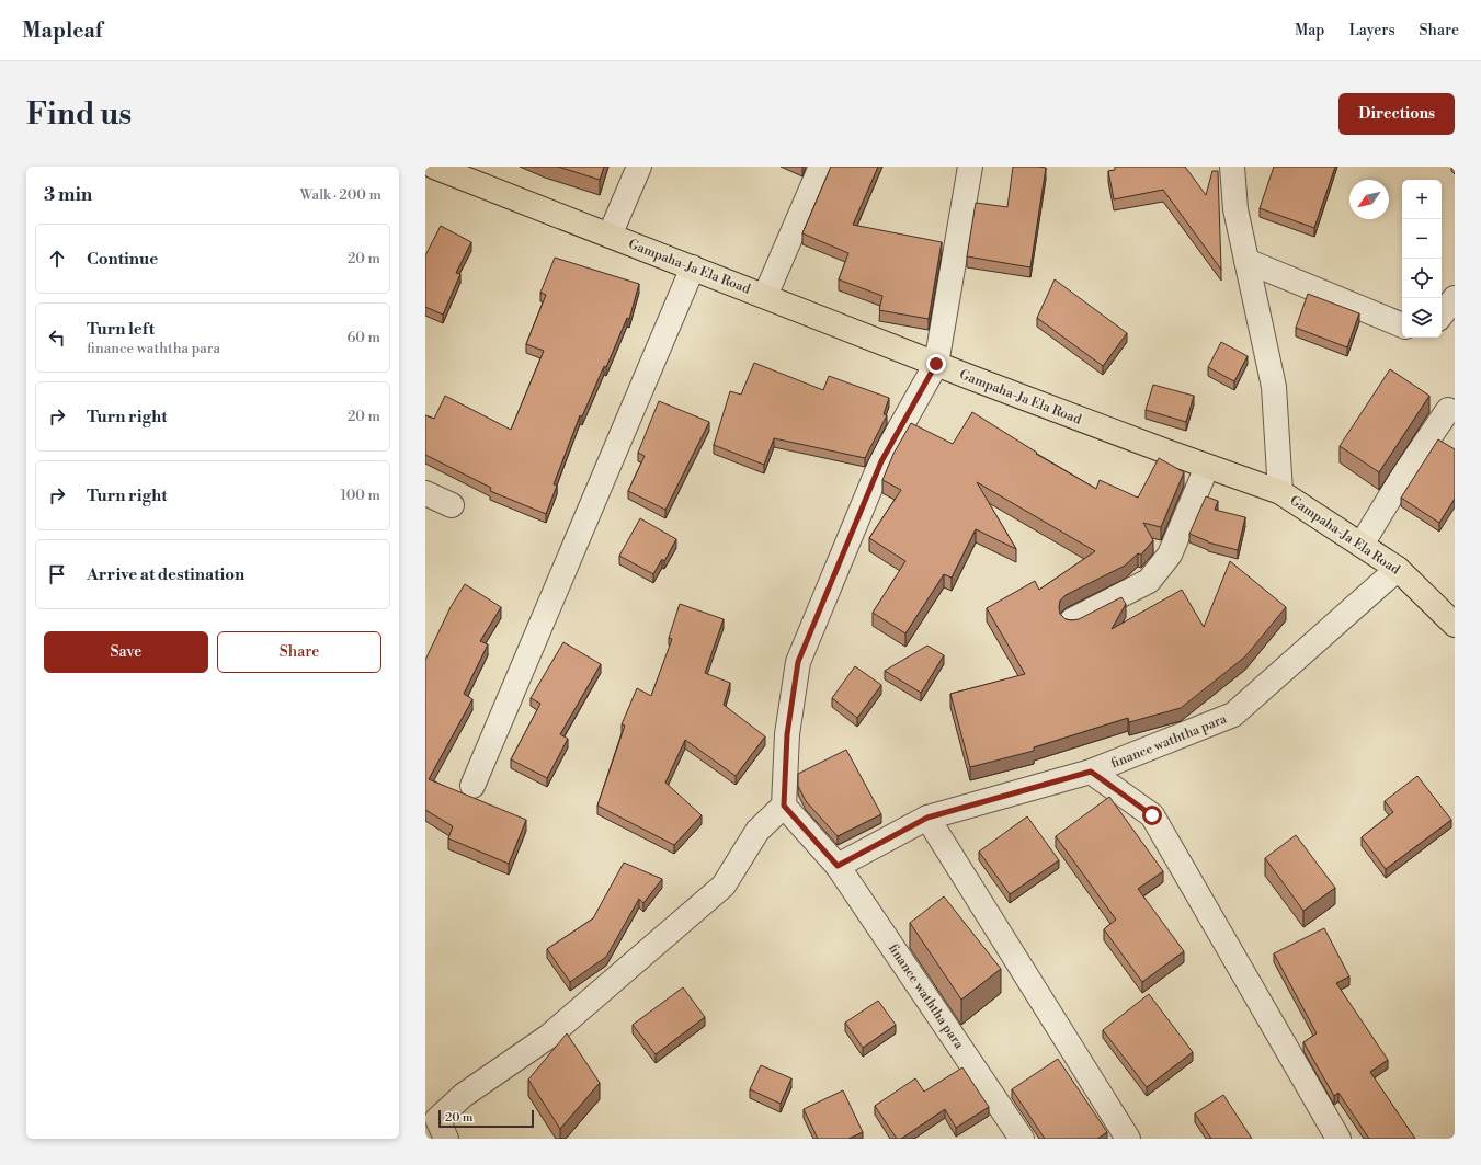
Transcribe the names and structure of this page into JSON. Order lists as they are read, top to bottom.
{
  "streets": {
    "highway": ["Gampaha-Ja Ela Road"],
    "street": ["finance waththa para"]
  },
  "crossings": [
    ["Gampaha-Ja Ela Road", "finance waththa para"]
  ],
  "scale_bar": "20 m",
  "north": "bottom left",
  "page": {
    "header": "Mapleaf",
    "nav": ["Map", "Layers", "Share"],
    "buttons": [
      "Directions",
      ["Save", "Share"]
    ],
    "title": "Find us",
    "heading": ["3 min", "Walk · 200 m"],
    "map_buttons": ["+", "−"],
    "list": [
      ["Continue", "20 m"],
      ["Turn left", "finance waththa para", "60 m"],
      ["Turn right", "20 m"],
      ["Turn right", "100 m"],
      "Arrive at destination"
    ],
    "scale": "20 m"
  }
}
